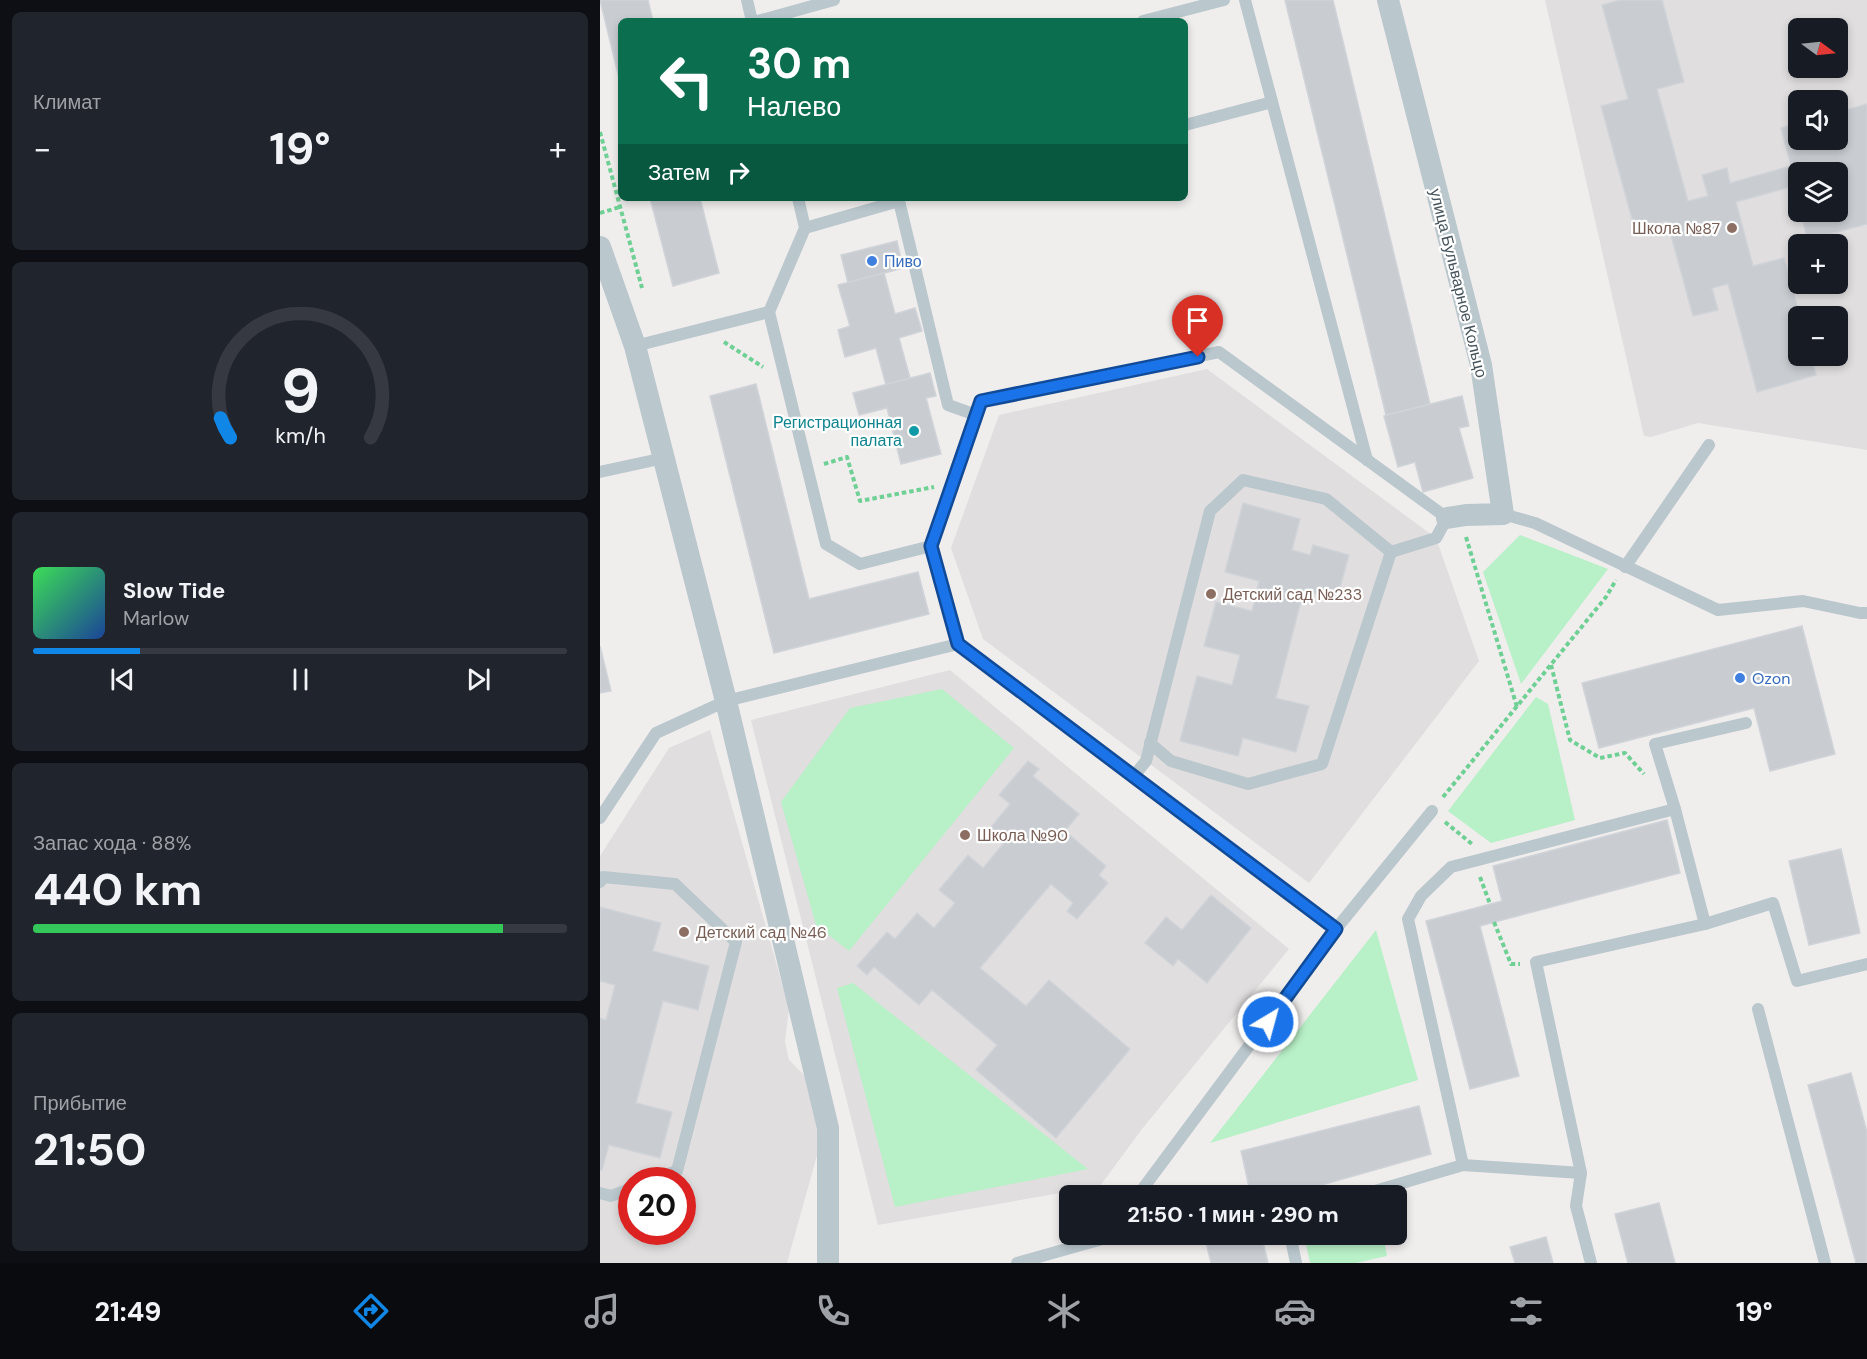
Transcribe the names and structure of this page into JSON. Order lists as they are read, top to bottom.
{
  "streets": {
    "street": ["улица Бульварное Кольцо"]
  },
  "places": [
    "Школа №87",
    "Пиво",
    "Регистрационная палата",
    "Детский сад №233",
    "Ozon",
    "Школа №90",
    "Детский сад №46"
  ],
  "north": "right",
  "page": {
    "tile": [
      "Климат",
      ["Запас хода · 88%", "440 km"],
      ["Прибытие", "21:50"]
    ],
    "map_buttons": ["+", "−"],
    "turn": ["30 m", "Налево"],
    "heat": ["−", "19°", "+"],
    "then": "Затем",
    "song": ["Slow Tide", "Marlow"],
    "limit": "20",
    "trip": "21:50 · 1 мин · 290 m",
    "tabs": ["21:49", "19°"],
    "gauge": ["9", "km/h"]
  }
}
